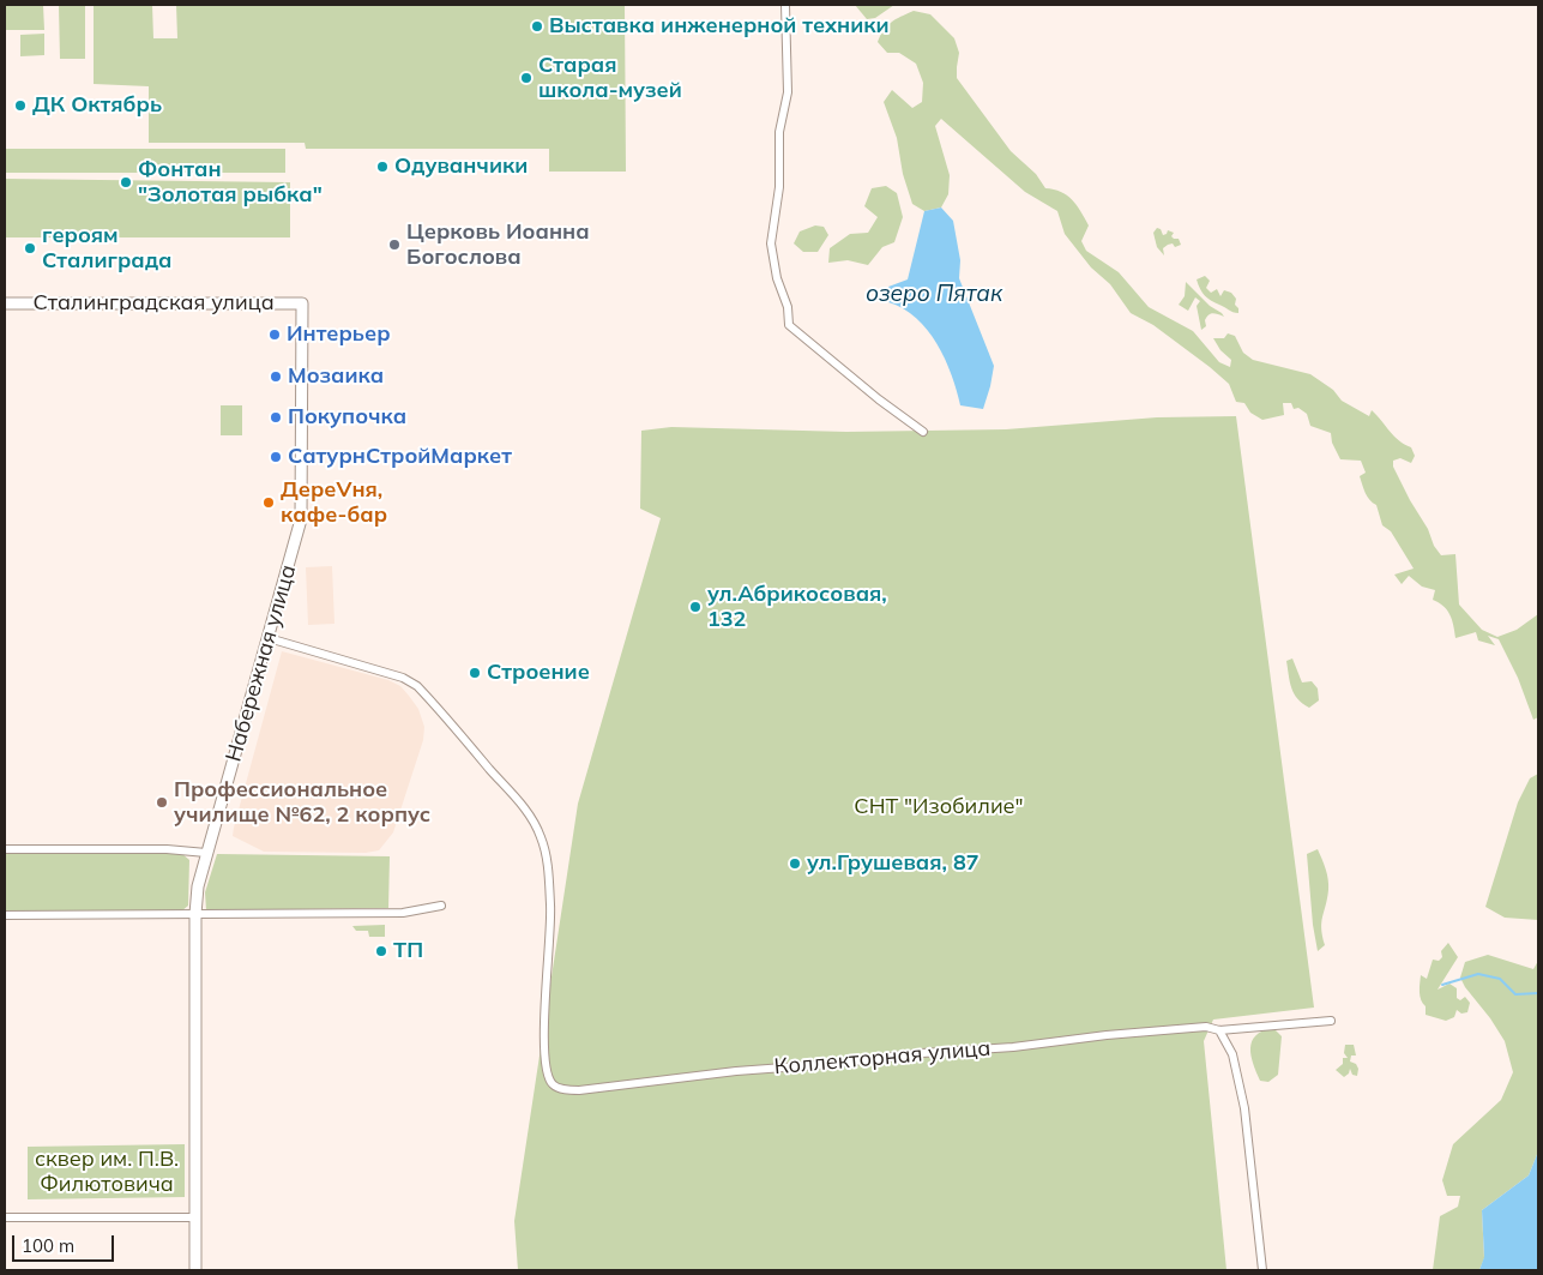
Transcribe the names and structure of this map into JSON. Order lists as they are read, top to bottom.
{
  "streets": {
    "street": ["Сталинградская улица", "Набережная улица", "Коллекторная улица"]
  },
  "crossings": [
    ["Сталинградская улица", "Набережная улица"],
    ["Набережная улица", "Коллекторная улица"]
  ],
  "water": ["озеро Пятак"],
  "parks": ["СНТ \"Изобилие\"", "сквер им. П.В. Филютовича"],
  "places": [
    "Выставка инженерной техники",
    "Старая школа-музей",
    "ДК Октябрь",
    "Одуванчики",
    "Фонтан \"Золотая рыбка\"",
    "Церковь Иоанна Богослова",
    "героям Сталиграда",
    "Интерьер",
    "Мозаика",
    "Покупочка",
    "СатурнСтройМаркет",
    "ДереVня, кафе-бар",
    "ул.Абрикосовая, 132",
    "Строение",
    "Профессиональное училище №62, 2 корпус",
    "ул.Грушевая, 87",
    "ТП"
  ],
  "scale_bar": "100 m"
}
